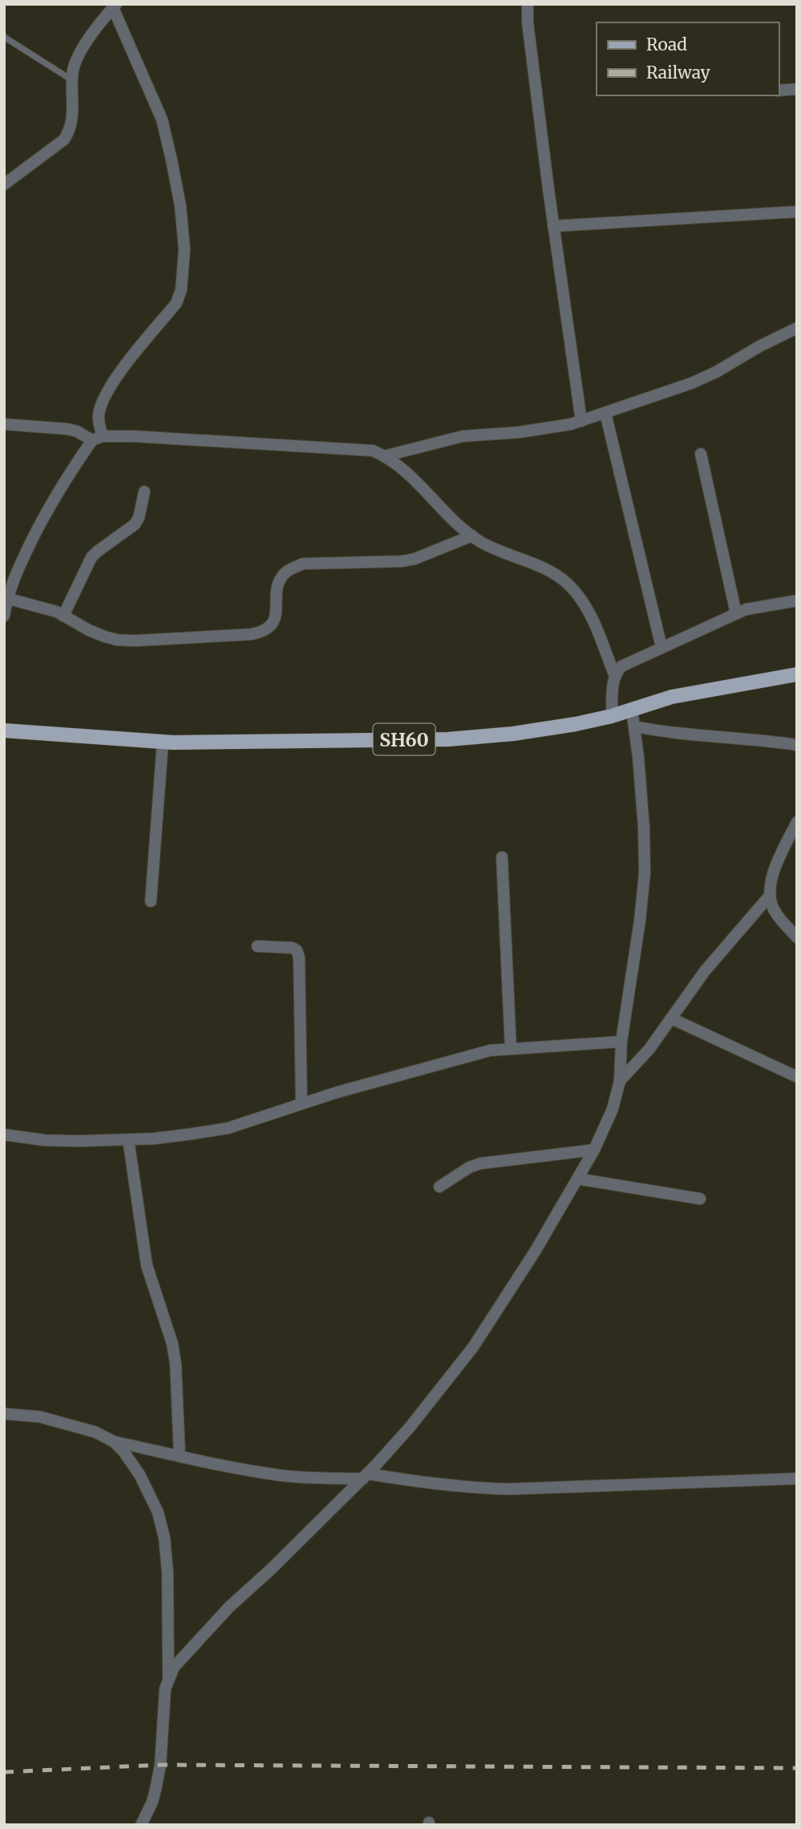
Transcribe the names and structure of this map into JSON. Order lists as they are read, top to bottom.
{
  "streets": {
    "main road": ["SH60"]
  },
  "legend": ["Road", "Railway"]
}
